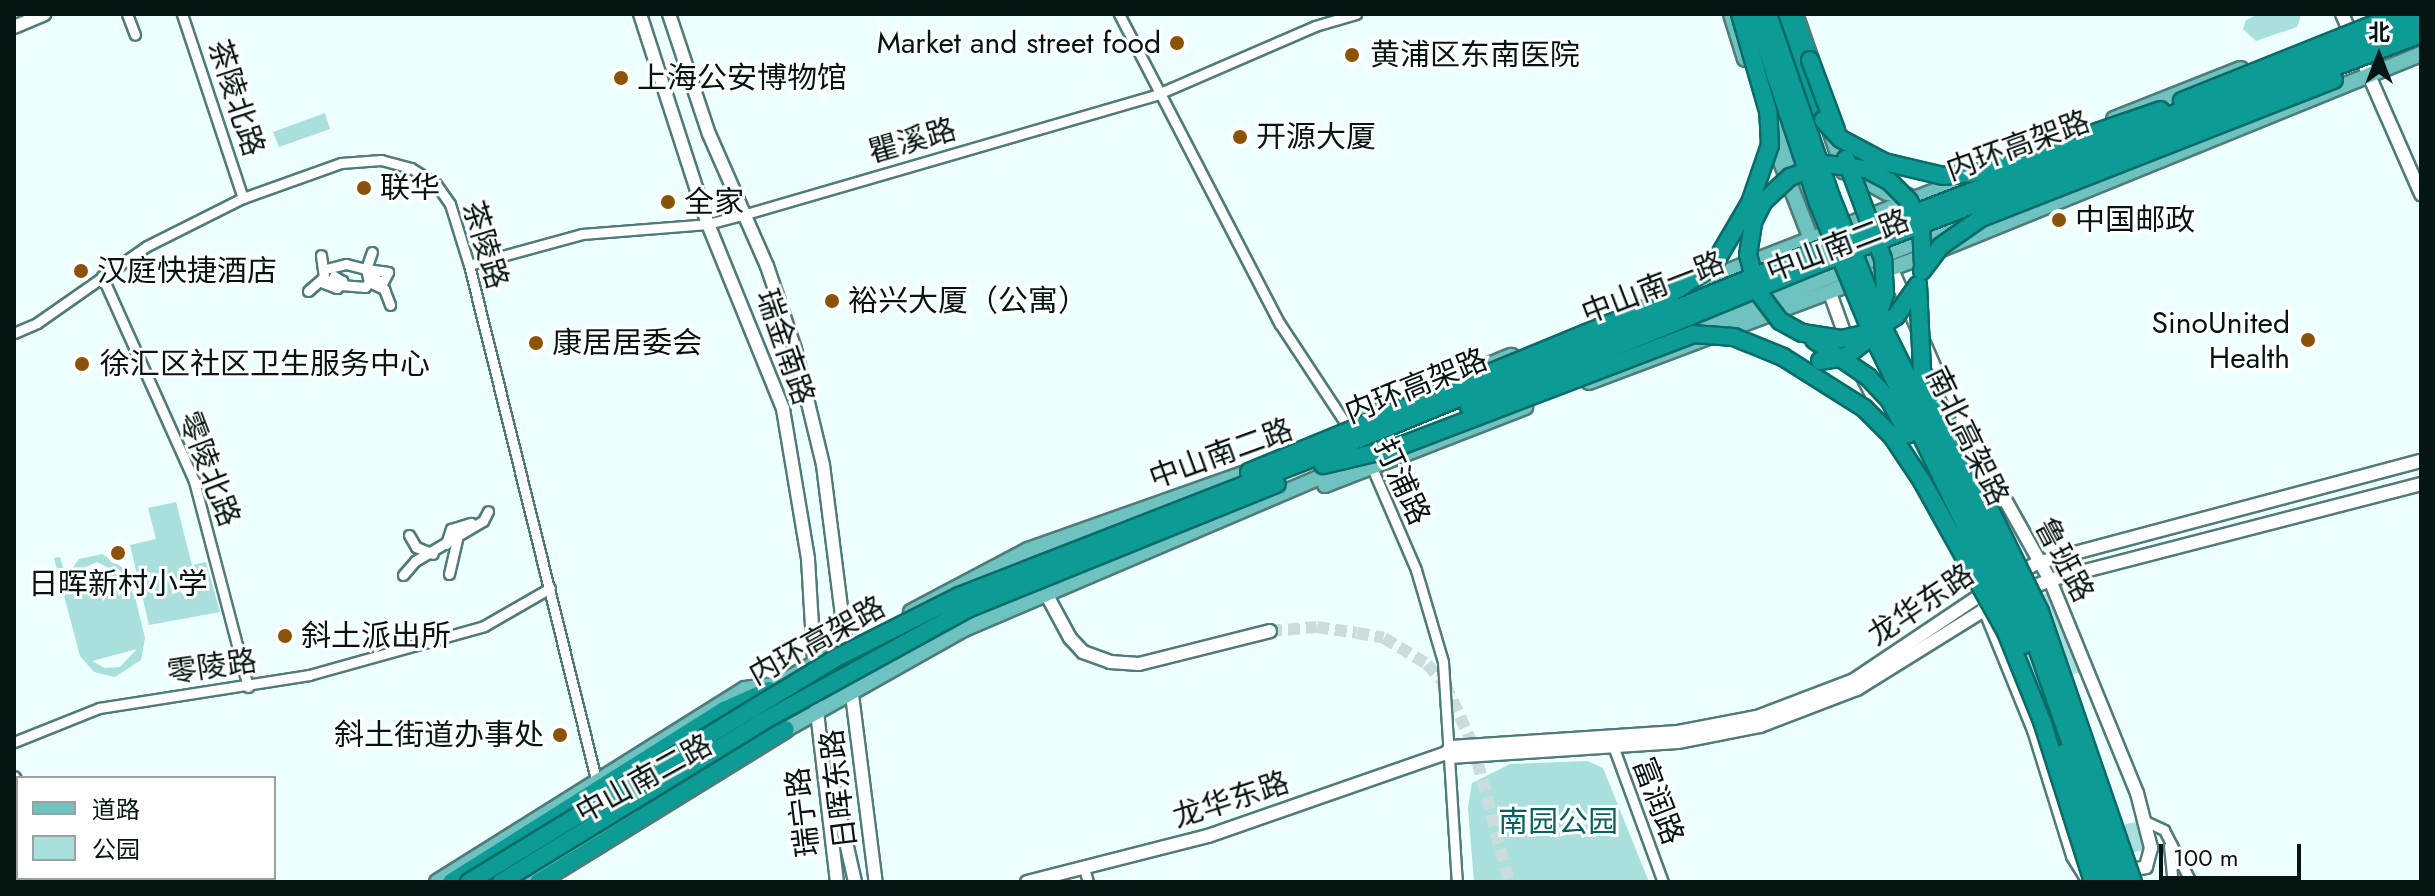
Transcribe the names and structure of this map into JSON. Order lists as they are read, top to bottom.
{
  "streets": {
    "highway": ["内环高架路", "南北高架路"],
    "main road": [
      "中山南二路",
      "中山南一路",
      "瑞金南路",
      "鲁班路",
      "龙华东路",
      "日晖东路",
      "瑞宁路"
    ],
    "street": [
      "茶陵北路",
      "瞿溪路",
      "茶陵路",
      "零陵北路",
      "打浦路",
      "零陵路",
      "富润路"
    ]
  },
  "crossings": [
    ["茶陵北路", "茶陵路"],
    ["瞿溪路", "茶陵路"],
    ["瞿溪路", "瑞金南路"],
    ["瞿溪路", "打浦路"],
    ["茶陵路", "中山南二路"],
    ["茶陵路", "零陵北路"],
    ["茶陵路", "零陵路"],
    ["中山南二路", "中山南一路"],
    ["中山南二路", "瑞金南路"],
    ["中山南二路", "打浦路"],
    ["中山南二路", "鲁班路"],
    ["中山南二路", "日晖东路"],
    ["中山南一路", "打浦路"],
    ["瑞金南路", "日晖东路"],
    ["零陵北路", "零陵路"],
    ["打浦路", "龙华东路"],
    ["鲁班路", "龙华东路"],
    ["龙华东路", "富润路"],
    ["日晖东路", "瑞宁路"]
  ],
  "parks": ["南园公园"],
  "places": [
    "Market and street food",
    "黄浦区东南医院",
    "上海公安博物馆",
    "开源大厦",
    "联华",
    "全家",
    "中国邮政",
    "汉庭快捷酒店",
    "裕兴大厦（公寓）",
    "SinoUnited Health",
    "康居居委会",
    "徐汇区社区卫生服务中心",
    "日晖新村小学",
    "斜土派出所",
    "斜土街道办事处"
  ],
  "legend": ["道路", "公园"],
  "scale_bar": "100 m",
  "north": "top"
}
